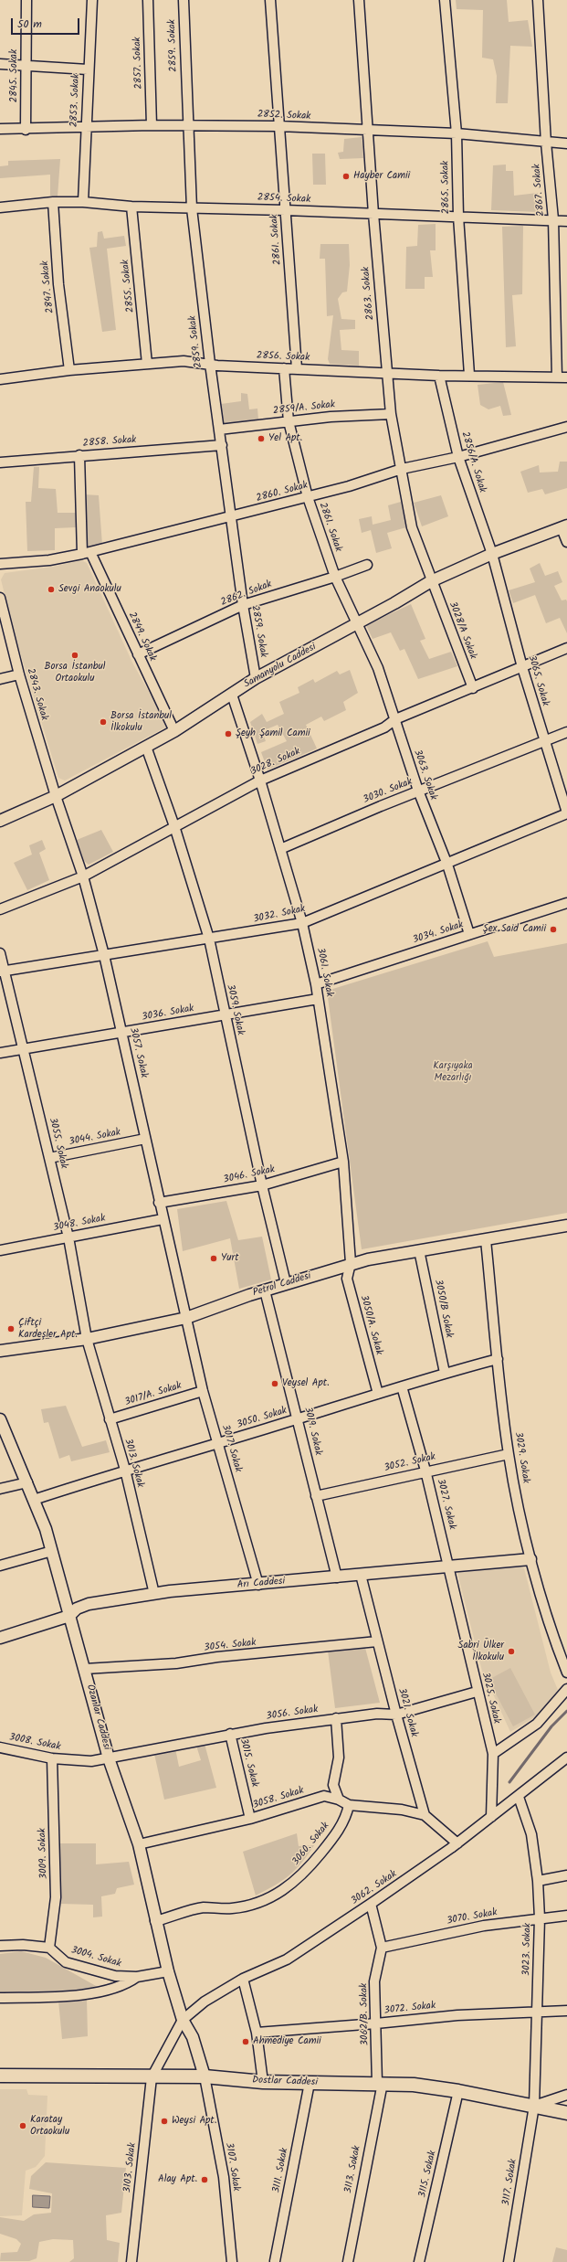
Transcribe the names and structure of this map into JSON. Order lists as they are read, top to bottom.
{
  "streets": {
    "main road": ["Dostlar Caddesi"],
    "street": [
      "2859. Sokak",
      "2857. Sokak",
      "2845. Sokak",
      "2853. Sokak",
      "2852. Sokak",
      "2865. Sokak",
      "2867. Sokak",
      "2854. Sokak",
      "2861. Sokak",
      "2855. Sokak",
      "2847. Sokak",
      "2863. Sokak",
      "2856. Sokak",
      "2859/A. Sokak",
      "2858. Sokak",
      "2856/A. Sokak",
      "2860. Sokak",
      "2862. Sokak",
      "3028/A Sokak",
      "2849. Sokak",
      "Samanyolu Caddesi",
      "3065. Sokak",
      "2843. Sokak",
      "3028. Sokak",
      "3063. Sokak",
      "3030. Sokak",
      "3032. Sokak",
      "3034. Sokak",
      "3061. Sokak",
      "3059. Sokak",
      "3036. Sokak",
      "3057. Sokak",
      "3044. Sokak",
      "3055. Sokak",
      "3046. Sokak",
      "3048. Sokak",
      "Petrol Caddesi",
      "3050/B Sokak",
      "3050/A. Sokak",
      "3017/A. Sokak",
      "3050. Sokak",
      "3019. Sokak",
      "3017. Sokak",
      "3029. Sokak",
      "3013. Sokak",
      "3052. Sokak",
      "3027. Sokak",
      "Arı Caddesi",
      "3054. Sokak",
      "3025. Sokak",
      "3021. Sokak",
      "3056. Sokak",
      "Ozanlar Caddesi",
      "3008. Sokak",
      "3015. Sokak",
      "3058. Sokak",
      "3060. Sokak",
      "3009. Sokak",
      "3062. Sokak",
      "3070. Sokak",
      "3023. Sokak",
      "3004. Sokak",
      "3072. Sokak",
      "3062/B. Sokak",
      "3107. Sokak",
      "3103. Sokak",
      "3113. Sokak",
      "3111. Sokak",
      "3115. Sokak",
      "3117. Sokak"
    ]
  },
  "crossings": [
    ["2859. Sokak", "2852. Sokak"],
    ["2859. Sokak", "2854. Sokak"],
    ["2859. Sokak", "2856. Sokak"],
    ["2859. Sokak", "2859/A. Sokak"],
    ["2859. Sokak", "2858. Sokak"],
    ["2859. Sokak", "2860. Sokak"],
    ["2859. Sokak", "2862. Sokak"],
    ["2859. Sokak", "Samanyolu Caddesi"],
    ["2857. Sokak", "2852. Sokak"],
    ["2845. Sokak", "2852. Sokak"],
    ["2853. Sokak", "2852. Sokak"],
    ["2853. Sokak", "2854. Sokak"],
    ["2852. Sokak", "2865. Sokak"],
    ["2852. Sokak", "2867. Sokak"],
    ["2852. Sokak", "2861. Sokak"],
    ["2852. Sokak", "2863. Sokak"],
    ["2865. Sokak", "2854. Sokak"],
    ["2865. Sokak", "2856. Sokak"],
    ["2867. Sokak", "2854. Sokak"],
    ["2867. Sokak", "2856. Sokak"],
    ["2854. Sokak", "2861. Sokak"],
    ["2854. Sokak", "2855. Sokak"],
    ["2854. Sokak", "2847. Sokak"],
    ["2854. Sokak", "2863. Sokak"],
    ["2861. Sokak", "2856. Sokak"],
    ["2861. Sokak", "2859/A. Sokak"],
    ["2861. Sokak", "2860. Sokak"],
    ["2861. Sokak", "2862. Sokak"],
    ["2861. Sokak", "Samanyolu Caddesi"],
    ["2861. Sokak", "3063. Sokak"],
    ["2855. Sokak", "2856. Sokak"],
    ["2847. Sokak", "2856. Sokak"],
    ["2863. Sokak", "2856. Sokak"],
    ["2863. Sokak", "2859/A. Sokak"],
    ["2863. Sokak", "2860. Sokak"],
    ["2863. Sokak", "3028/A Sokak"],
    ["2863. Sokak", "Samanyolu Caddesi"],
    ["2856. Sokak", "2856/A. Sokak"],
    ["2858. Sokak", "2849. Sokak"],
    ["2856/A. Sokak", "2860. Sokak"],
    ["2856/A. Sokak", "Samanyolu Caddesi"],
    ["2856/A. Sokak", "3065. Sokak"],
    ["2860. Sokak", "2849. Sokak"],
    ["2862. Sokak", "2849. Sokak"],
    ["3028/A Sokak", "Samanyolu Caddesi"],
    ["3028/A Sokak", "3028. Sokak"],
    ["2849. Sokak", "Samanyolu Caddesi"],
    ["Samanyolu Caddesi", "3065. Sokak"],
    ["Samanyolu Caddesi", "2843. Sokak"],
    ["Samanyolu Caddesi", "3063. Sokak"],
    ["Samanyolu Caddesi", "3061. Sokak"],
    ["Samanyolu Caddesi", "3059. Sokak"],
    ["Samanyolu Caddesi", "3057. Sokak"],
    ["3065. Sokak", "3028. Sokak"],
    ["3065. Sokak", "3030. Sokak"],
    ["3065. Sokak", "3032. Sokak"],
    ["2843. Sokak", "3057. Sokak"],
    ["3028. Sokak", "3063. Sokak"],
    ["3028. Sokak", "3061. Sokak"],
    ["3028. Sokak", "3059. Sokak"],
    ["3028. Sokak", "3057. Sokak"],
    ["3063. Sokak", "3030. Sokak"],
    ["3063. Sokak", "3032. Sokak"],
    ["3063. Sokak", "3034. Sokak"],
    ["3030. Sokak", "3061. Sokak"],
    ["3032. Sokak", "3061. Sokak"],
    ["3032. Sokak", "3059. Sokak"],
    ["3032. Sokak", "3057. Sokak"],
    ["3032. Sokak", "3055. Sokak"],
    ["3034. Sokak", "3061. Sokak"],
    ["3061. Sokak", "3036. Sokak"],
    ["3061. Sokak", "3046. Sokak"],
    ["3061. Sokak", "Petrol Caddesi"],
    ["3061. Sokak", "3050/A. Sokak"],
    ["3059. Sokak", "3036. Sokak"],
    ["3059. Sokak", "3046. Sokak"],
    ["3059. Sokak", "Petrol Caddesi"],
    ["3036. Sokak", "3057. Sokak"],
    ["3036. Sokak", "3055. Sokak"],
    ["3057. Sokak", "3044. Sokak"],
    ["3057. Sokak", "3046. Sokak"],
    ["3057. Sokak", "3048. Sokak"],
    ["3057. Sokak", "Petrol Caddesi"],
    ["3057. Sokak", "3017. Sokak"],
    ["3044. Sokak", "3055. Sokak"],
    ["3055. Sokak", "3048. Sokak"],
    ["3055. Sokak", "Petrol Caddesi"],
    ["3055. Sokak", "3013. Sokak"],
    ["Petrol Caddesi", "3050/B Sokak"],
    ["Petrol Caddesi", "3050/A. Sokak"],
    ["Petrol Caddesi", "3019. Sokak"],
    ["Petrol Caddesi", "3017. Sokak"],
    ["Petrol Caddesi", "3029. Sokak"],
    ["Petrol Caddesi", "3013. Sokak"],
    ["3050/B Sokak", "3050. Sokak"],
    ["3050/A. Sokak", "3050. Sokak"],
    ["3017/A. Sokak", "3017. Sokak"],
    ["3017/A. Sokak", "3013. Sokak"],
    ["3050. Sokak", "3019. Sokak"],
    ["3050. Sokak", "3017. Sokak"],
    ["3050. Sokak", "3029. Sokak"],
    ["3050. Sokak", "3013. Sokak"],
    ["3050. Sokak", "3027. Sokak"],
    ["3050. Sokak", "Ozanlar Caddesi"],
    ["3019. Sokak", "3052. Sokak"],
    ["3019. Sokak", "Arı Caddesi"],
    ["3017. Sokak", "Arı Caddesi"],
    ["3029. Sokak", "3052. Sokak"],
    ["3029. Sokak", "Arı Caddesi"],
    ["3013. Sokak", "Arı Caddesi"],
    ["3052. Sokak", "3027. Sokak"],
    ["3027. Sokak", "Arı Caddesi"],
    ["3027. Sokak", "3025. Sokak"],
    ["Arı Caddesi", "3025. Sokak"],
    ["Arı Caddesi", "3021. Sokak"],
    ["Arı Caddesi", "Ozanlar Caddesi"],
    ["3054. Sokak", "3021. Sokak"],
    ["3054. Sokak", "Ozanlar Caddesi"],
    ["3025. Sokak", "3056. Sokak"],
    ["3025. Sokak", "3062. Sokak"],
    ["3021. Sokak", "3056. Sokak"],
    ["3021. Sokak", "3058. Sokak"],
    ["3056. Sokak", "Ozanlar Caddesi"],
    ["3056. Sokak", "3008. Sokak"],
    ["3056. Sokak", "3015. Sokak"],
    ["Ozanlar Caddesi", "3008. Sokak"],
    ["Ozanlar Caddesi", "3058. Sokak"],
    ["Ozanlar Caddesi", "3060. Sokak"],
    ["Ozanlar Caddesi", "3062. Sokak"],
    ["Ozanlar Caddesi", "3004. Sokak"],
    ["Ozanlar Caddesi", "Dostlar Caddesi"],
    ["Ozanlar Caddesi", "3107. Sokak"],
    ["3008. Sokak", "3009. Sokak"],
    ["3015. Sokak", "3058. Sokak"],
    ["3058. Sokak", "3060. Sokak"],
    ["3009. Sokak", "3004. Sokak"],
    ["3062. Sokak", "3023. Sokak"],
    ["3062. Sokak", "3062/B. Sokak"],
    ["3070. Sokak", "3023. Sokak"],
    ["3070. Sokak", "3062/B. Sokak"],
    ["3023. Sokak", "3072. Sokak"],
    ["3023. Sokak", "Dostlar Caddesi"],
    ["3023. Sokak", "3117. Sokak"],
    ["3072. Sokak", "3062/B. Sokak"],
    ["3062/B. Sokak", "Dostlar Caddesi"],
    ["3062/B. Sokak", "3113. Sokak"],
    ["Dostlar Caddesi", "3107. Sokak"],
    ["Dostlar Caddesi", "3103. Sokak"],
    ["Dostlar Caddesi", "3113. Sokak"],
    ["Dostlar Caddesi", "3111. Sokak"],
    ["Dostlar Caddesi", "3115. Sokak"],
    ["Dostlar Caddesi", "3117. Sokak"]
  ],
  "parks": ["Karşıyaka Mezarlığı"],
  "places": [
    "Hayber Camii",
    "Yel Apt.",
    "Sevgi Anaokulu",
    "Borsa İstanbul Ortaokulu",
    "Borsa İstanbul İlkokulu",
    "Şeyh Şamil Camii",
    "Şex Said Camii",
    "Yurt",
    "Çiftçi Kardeşler Apt.",
    "Veysel Apt.",
    "Sabri Ülker İlkokulu",
    "Ahmediye Camii",
    "Weysi Apt.",
    "Karatay Ortaokulu",
    "Alay Apt."
  ],
  "scale_bar": "50 m"
}
